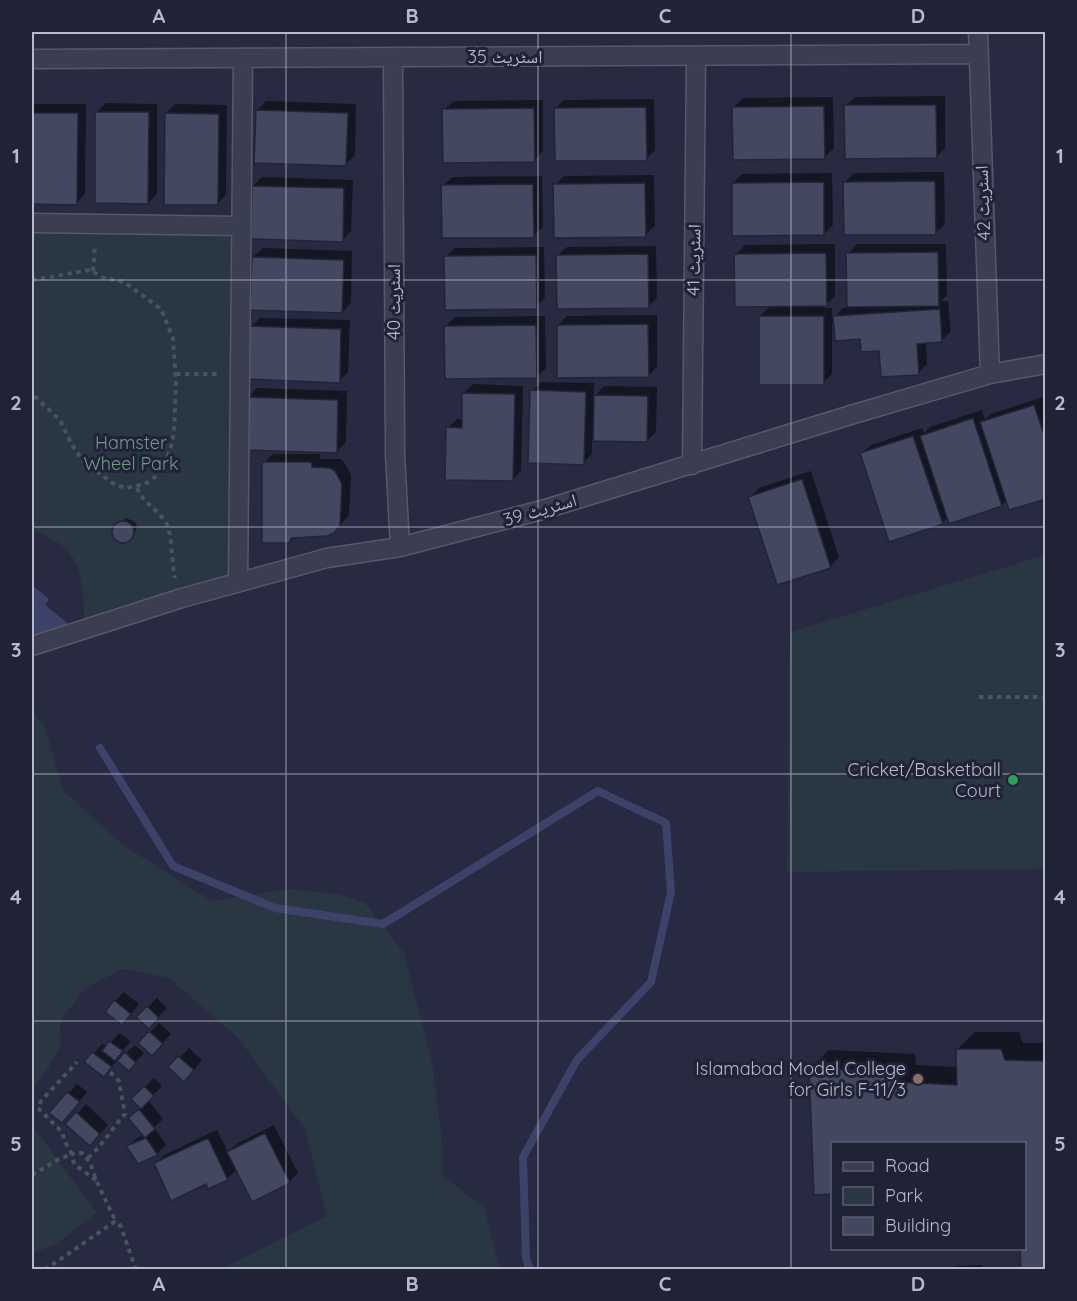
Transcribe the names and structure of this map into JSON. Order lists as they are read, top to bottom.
{
  "streets": {
    "street": [
      "اسٹریٹ 35",
      "اسٹریٹ 42",
      "اسٹریٹ 41",
      "اسٹریٹ 40",
      "اسٹریٹ 39"
    ]
  },
  "crossings": [
    ["اسٹریٹ 35", "اسٹریٹ 42"],
    ["اسٹریٹ 35", "اسٹریٹ 41"],
    ["اسٹریٹ 35", "اسٹریٹ 40"],
    ["اسٹریٹ 42", "اسٹریٹ 39"],
    ["اسٹریٹ 41", "اسٹریٹ 39"],
    ["اسٹریٹ 40", "اسٹریٹ 39"]
  ],
  "parks": ["Hamster Wheel Park"],
  "places": ["Cricket/Basketball Court", "Islamabad Model College for Girls F-11/3"],
  "legend": ["Road", "Park", "Building"],
  "grid": {
    "columns": [
      "A",
      "B",
      "C",
      "D"
    ],
    "rows": [
      "1",
      "2",
      "3",
      "4",
      "5"
    ]
  }
}
